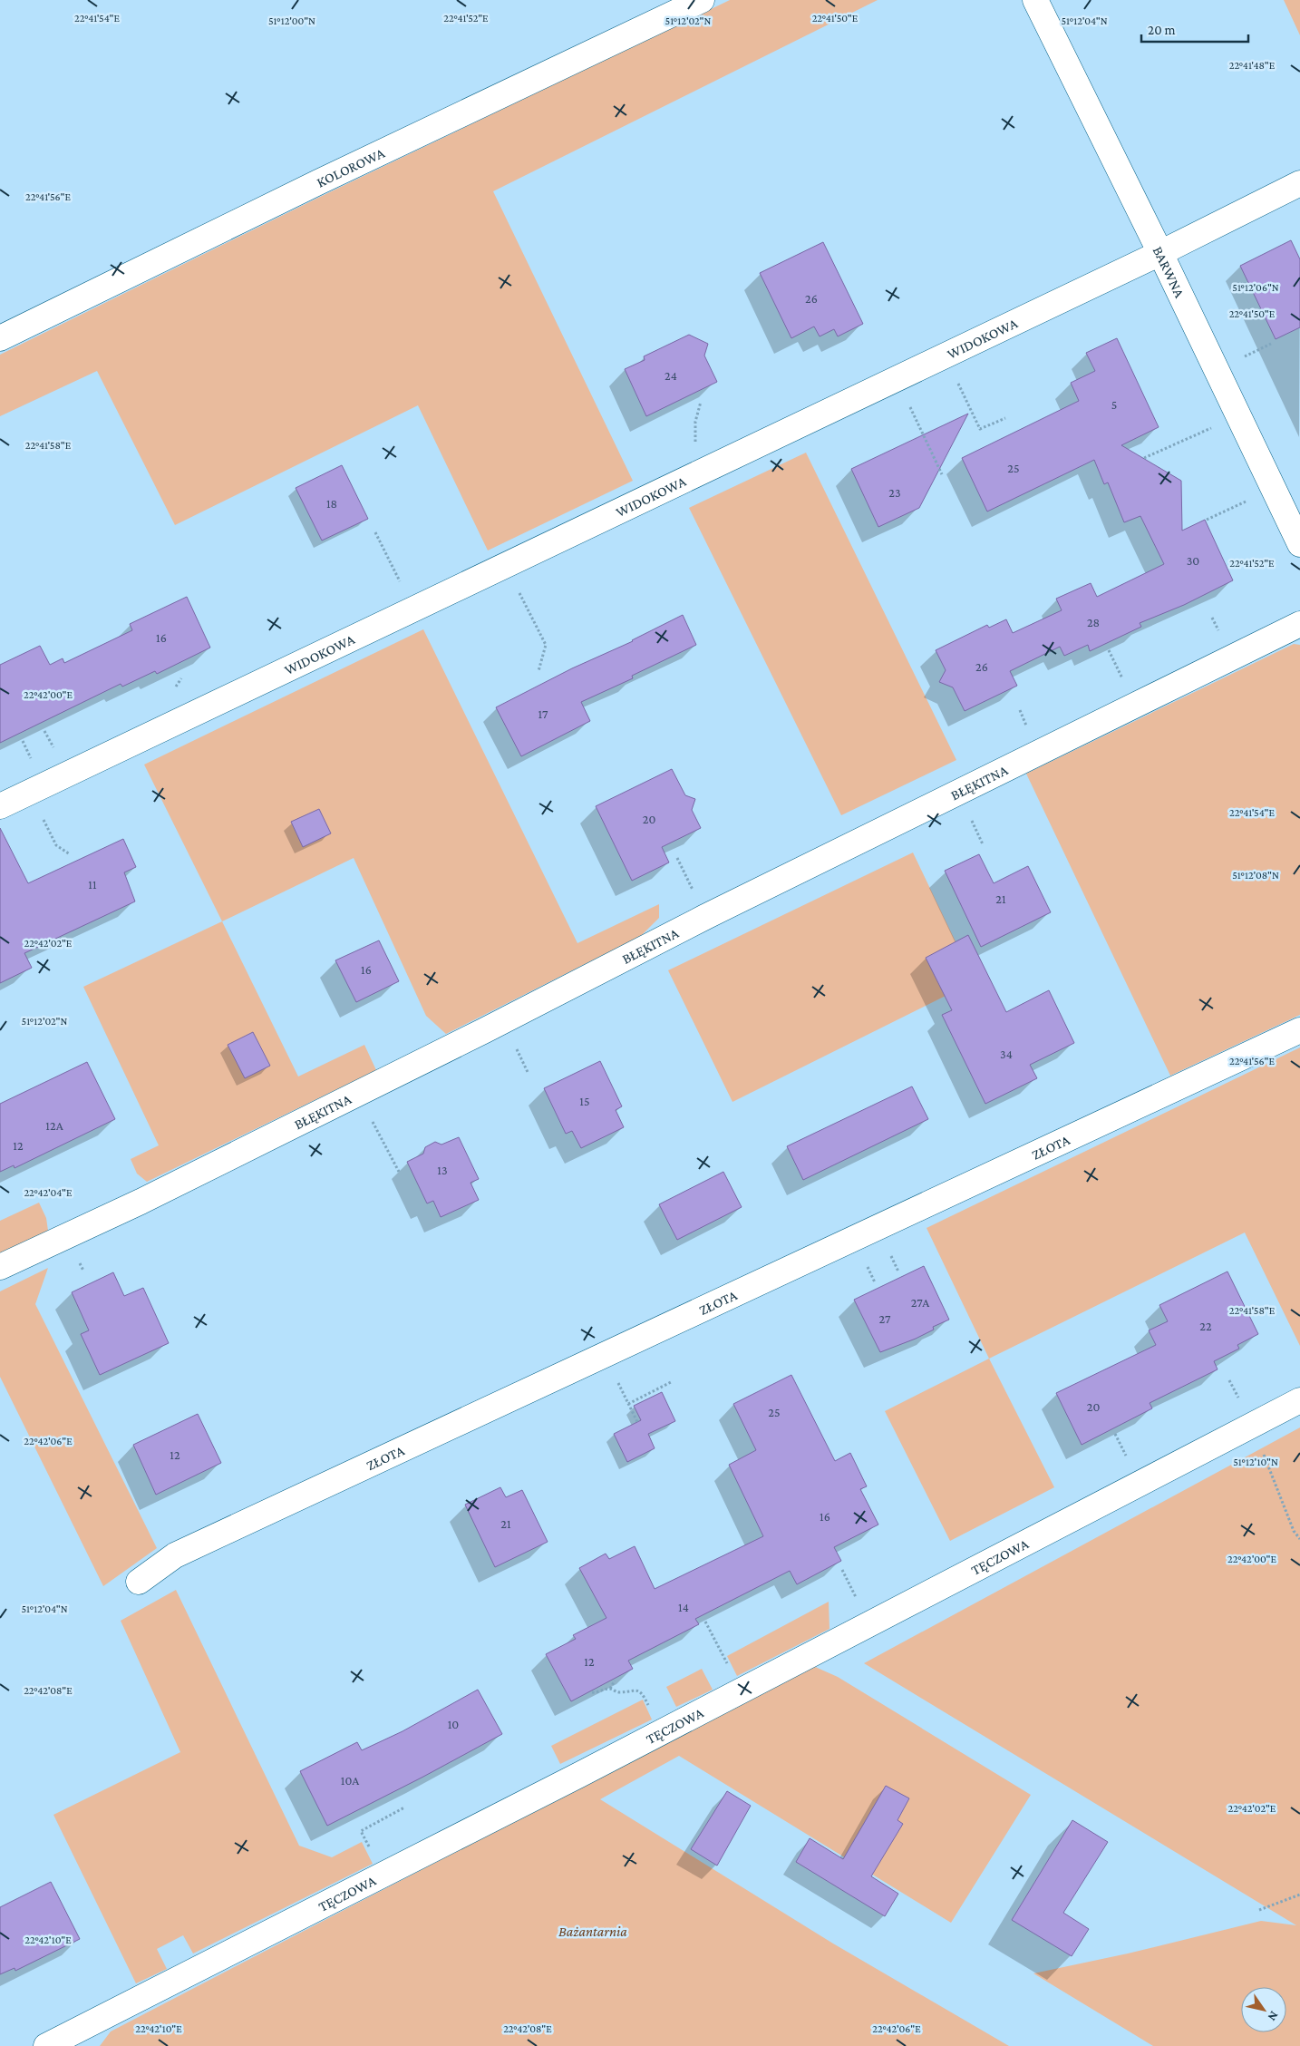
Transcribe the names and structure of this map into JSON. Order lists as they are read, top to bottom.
{
  "streets": {
    "street": [
      "KOLOROWA",
      "BARWNA",
      "WIDOKOWA",
      "BŁĘKITNA",
      "ZŁOTA",
      "TĘCZOWA"
    ]
  },
  "crossings": [
    ["BARWNA", "WIDOKOWA"]
  ],
  "parks": ["Bażantarnia"],
  "house_numbers": [
    "26",
    "24",
    "5",
    "25",
    "23",
    "18",
    "30",
    "28",
    "16",
    "26",
    "17",
    "20",
    "11",
    "21",
    "16",
    "34",
    "15",
    "12A",
    "12",
    "13",
    "27A",
    "27",
    "22",
    "20",
    "25",
    "12",
    "16",
    "21",
    "14",
    "12",
    "10",
    "10A"
  ],
  "scale_bar": "20 m",
  "north": "bottom right",
  "coordinates": [
    "22°41'50\"E",
    "22°41'54\"E",
    "22°41'52\"E",
    "51°12'00\"N",
    "51°12'02\"N",
    "51°12'04\"N",
    "22°41'48\"E",
    "22°41'56\"E",
    "51°12'06\"N",
    "22°41'58\"E",
    "22°42'00\"E",
    "51°12'08\"N",
    "22°42'02\"E",
    "22°42'04\"E",
    "22°42'06\"E",
    "51°12'10\"N",
    "22°42'08\"E",
    "22°42'10\"E"
  ]
}
